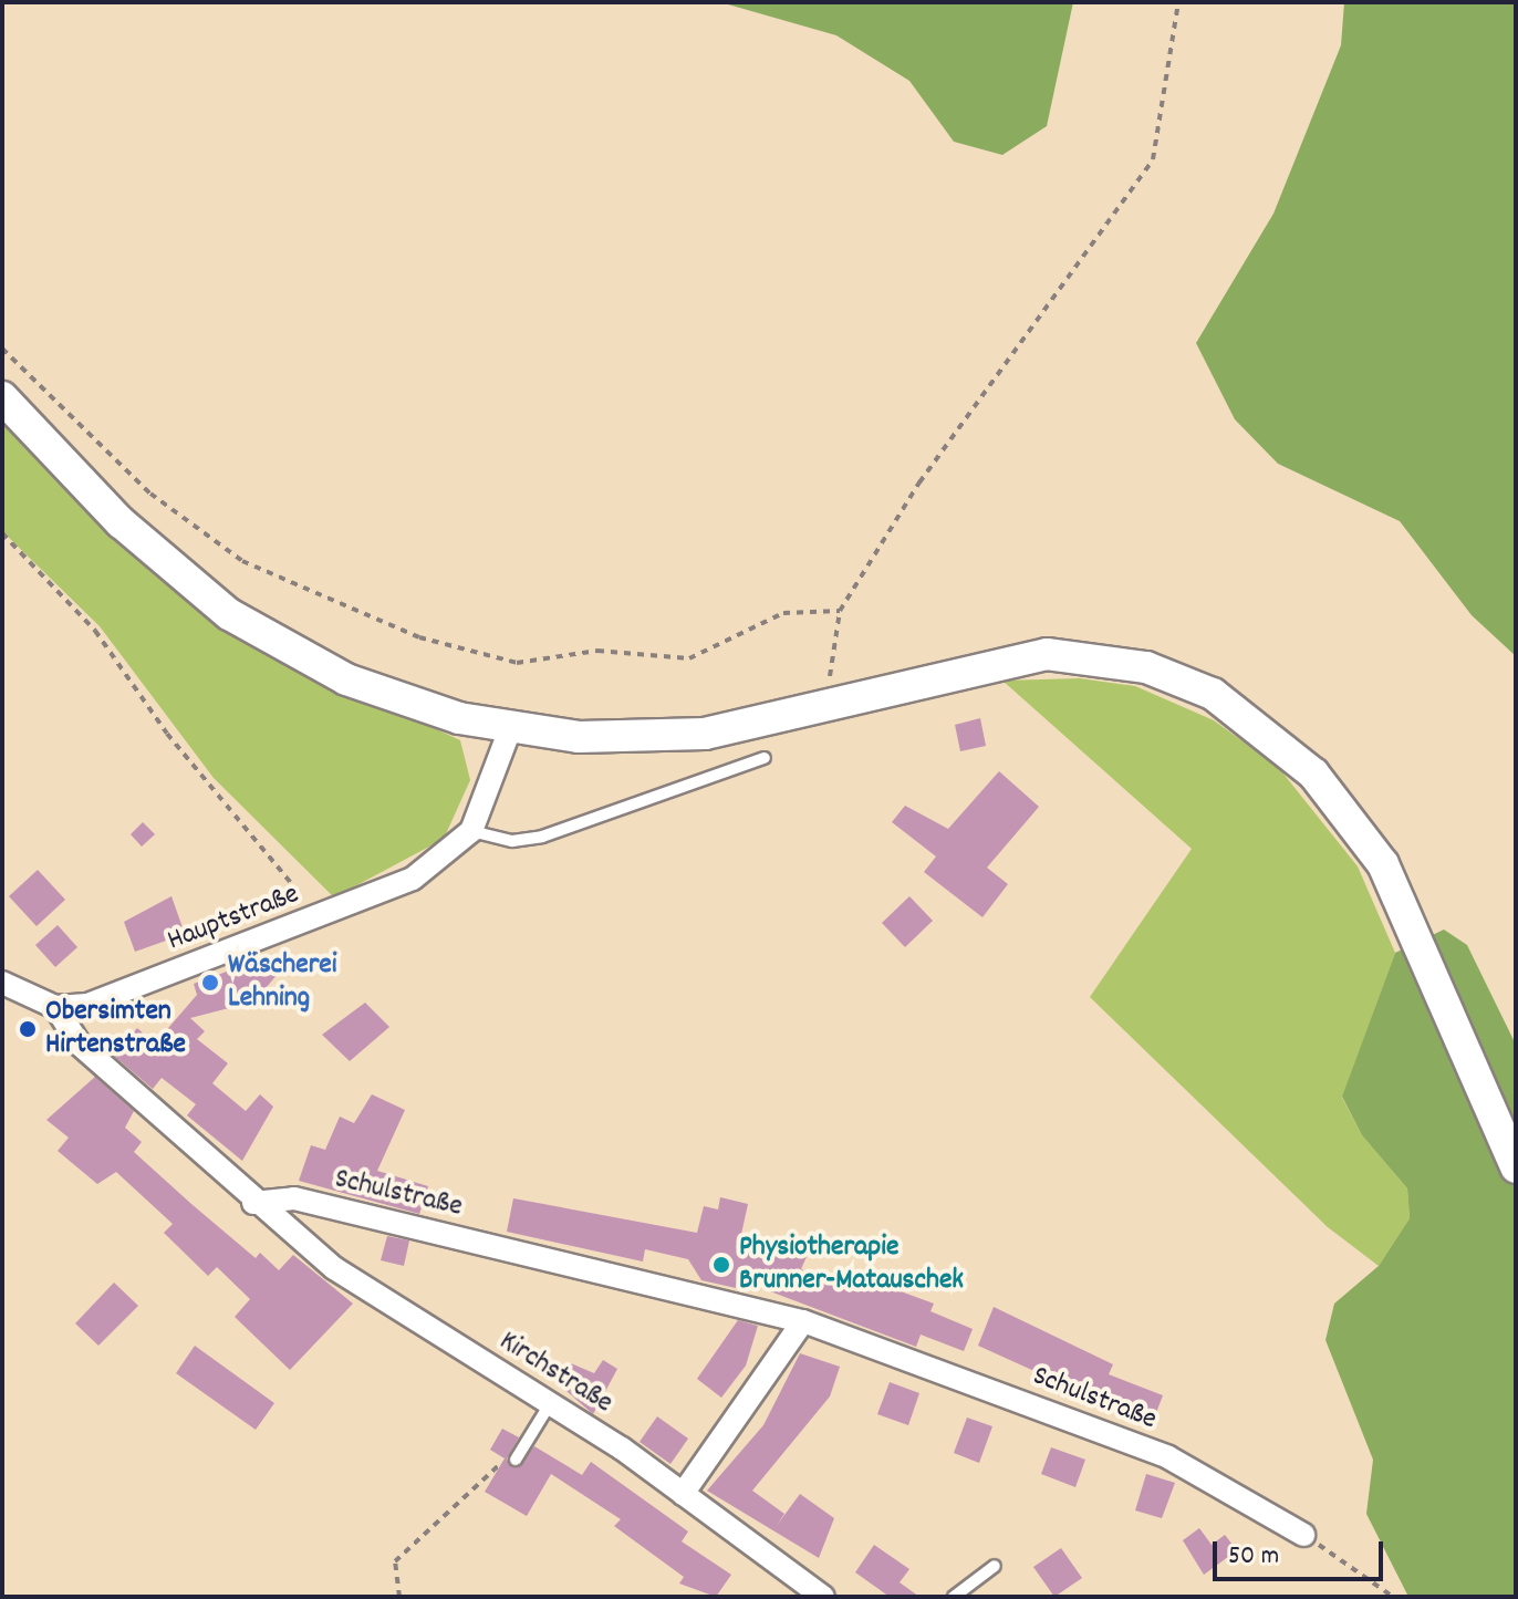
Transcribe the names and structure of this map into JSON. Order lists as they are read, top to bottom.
{
  "streets": {
    "street": ["Hauptstraße", "Schulstraße", "Kirchstraße"]
  },
  "crossings": [
    ["Schulstraße", "Kirchstraße"]
  ],
  "places": ["Wäscherei Lehning", "Obersimten Hirtenstraße", "Physiotherapie Brunner-Matauschek"],
  "scale_bar": "50 m"
}
